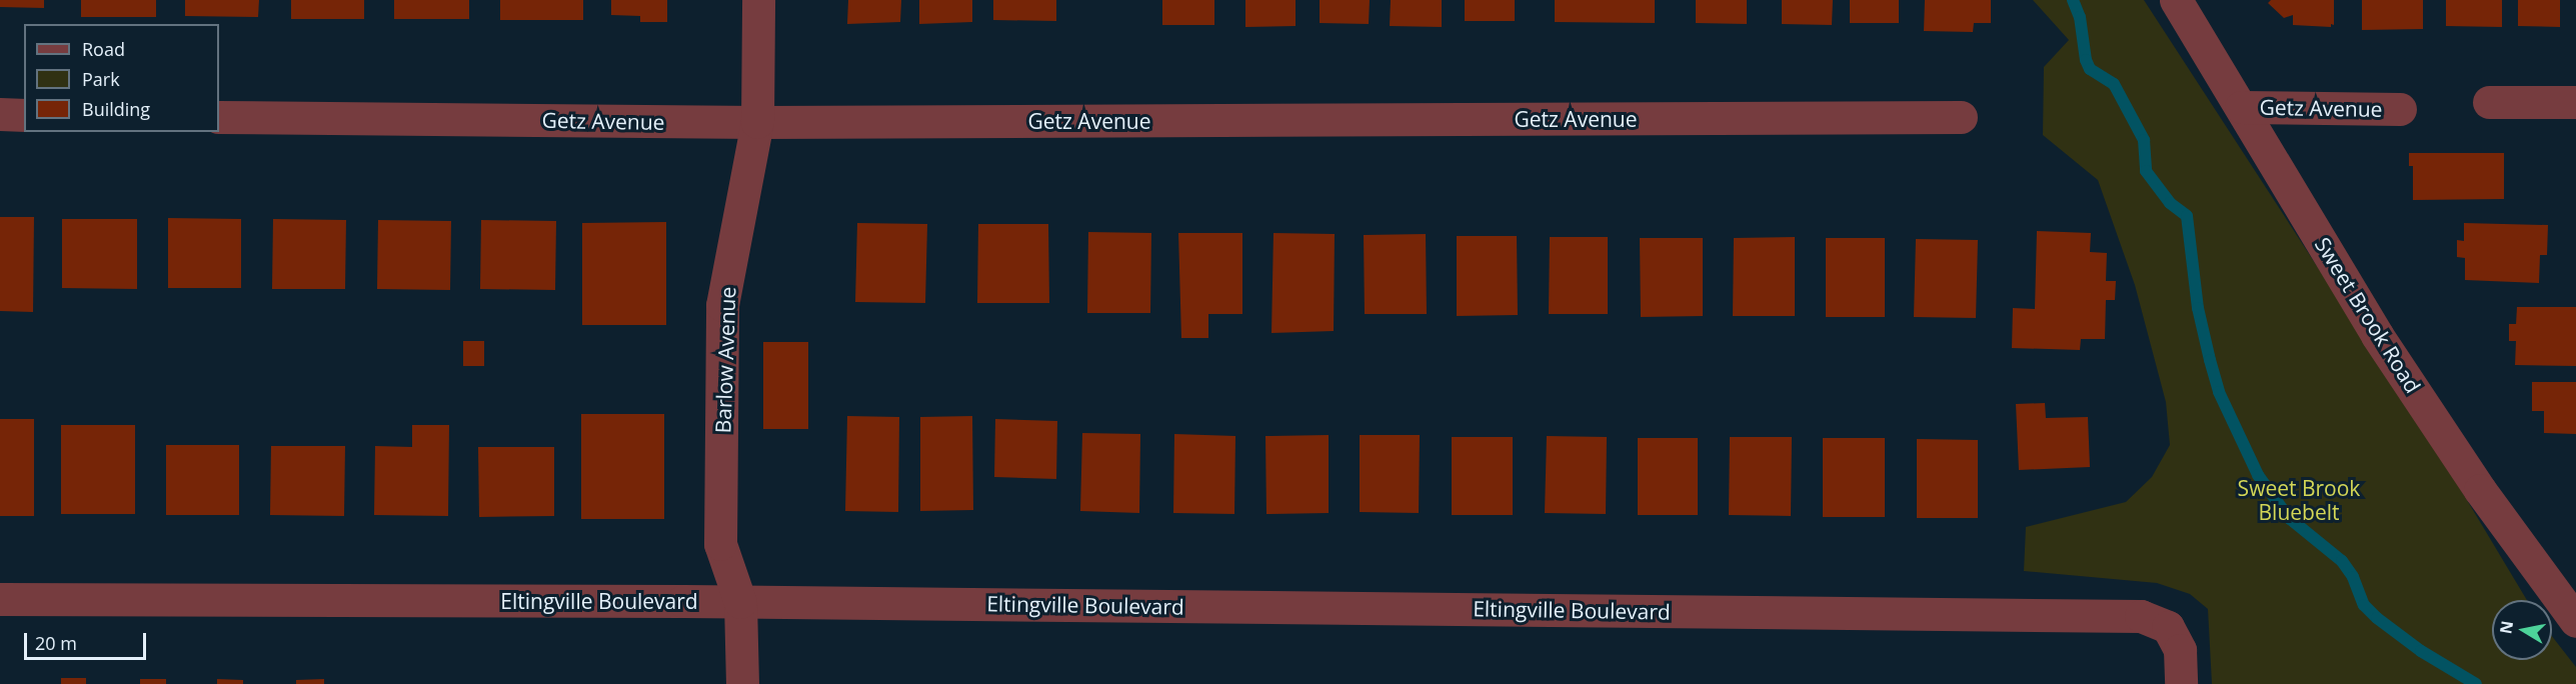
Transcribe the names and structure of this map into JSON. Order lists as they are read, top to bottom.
{
  "streets": {
    "street": [
      "Getz Avenue",
      "Sweet Brook Road",
      "Barlow Avenue",
      "Eltingville Boulevard"
    ]
  },
  "crossings": [
    ["Getz Avenue", "Sweet Brook Road"],
    ["Getz Avenue", "Barlow Avenue"],
    ["Barlow Avenue", "Eltingville Boulevard"]
  ],
  "parks": ["Sweet Brook Bluebelt"],
  "legend": ["Road", "Park", "Building"],
  "scale_bar": "20 m",
  "north": "left"
}
